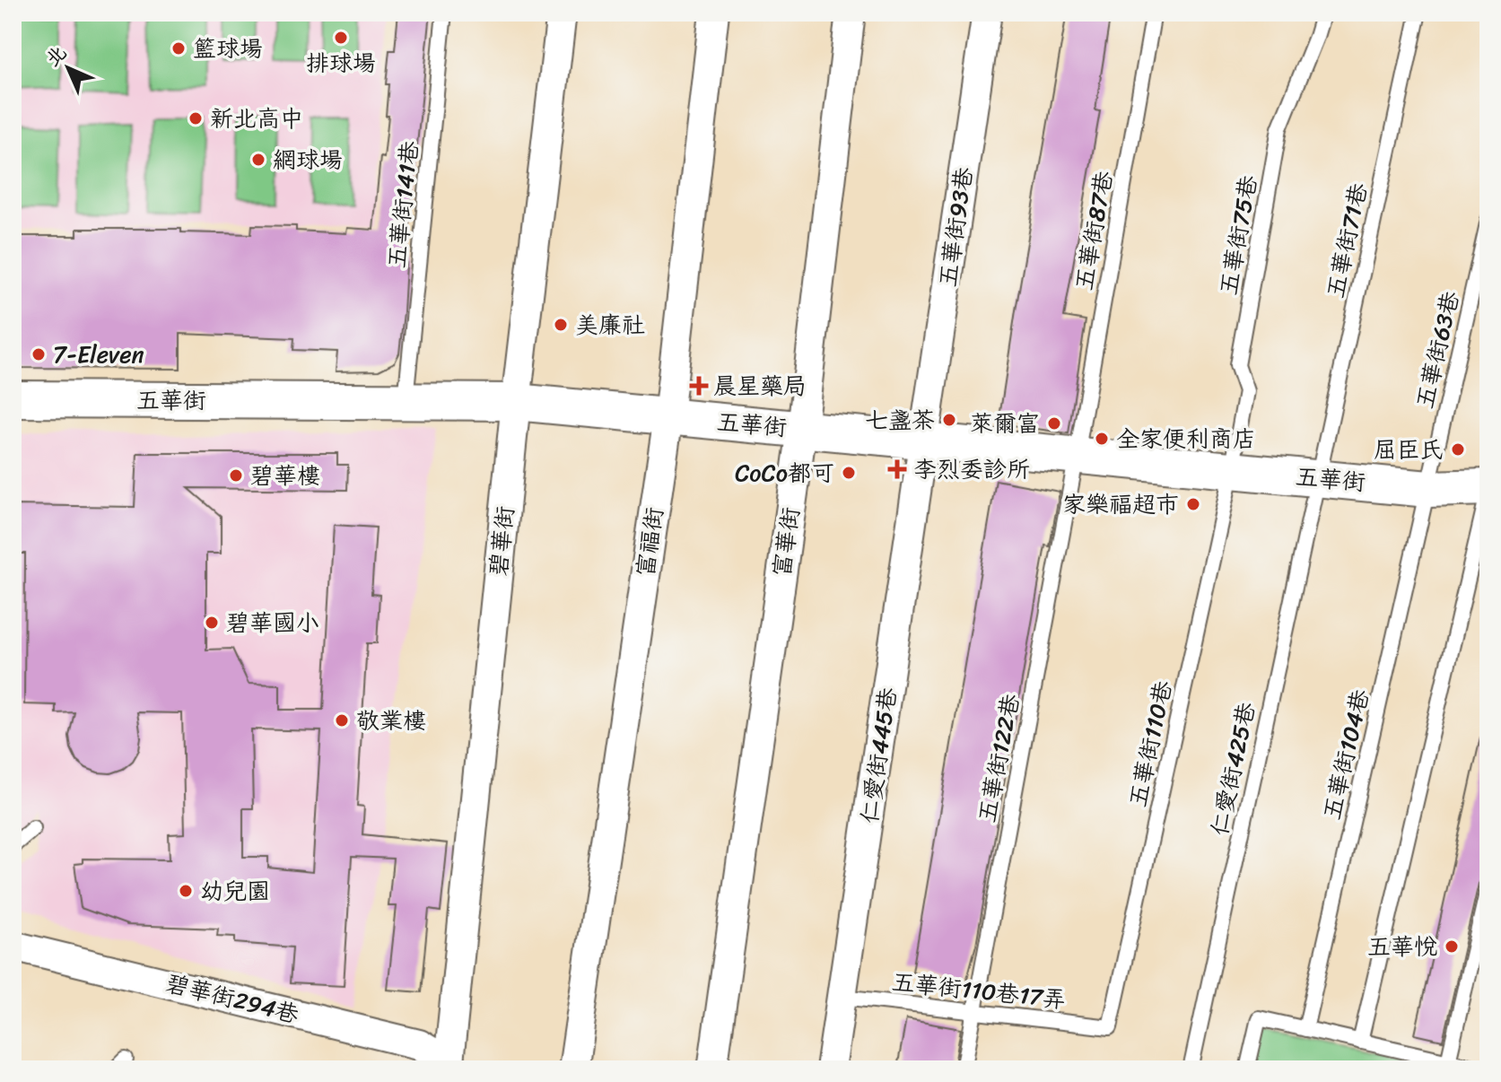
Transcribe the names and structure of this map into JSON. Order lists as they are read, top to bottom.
{
  "streets": {
    "street": [
      "五華街93巷",
      "五華街",
      "碧華街",
      "富福街",
      "富華街",
      "仁愛街445巷",
      "碧華街294巷"
    ],
    "lane": [
      "五華街141巷",
      "五華街87巷",
      "五華街75巷",
      "五華街71巷",
      "五華街63巷",
      "五華街110巷",
      "五華街104巷",
      "五華街122巷",
      "仁愛街425巷",
      "五華街110巷17弄"
    ]
  },
  "crossings": [
    ["五華街141巷", "五華街"],
    ["五華街93巷", "五華街"],
    ["五華街93巷", "仁愛街445巷"],
    ["五華街87巷", "五華街"],
    ["五華街87巷", "五華街122巷"],
    ["五華街75巷", "五華街"],
    ["五華街75巷", "五華街110巷"],
    ["五華街71巷", "五華街"],
    ["五華街71巷", "仁愛街425巷"],
    ["五華街63巷", "五華街"],
    ["五華街63巷", "五華街104巷"],
    ["五華街", "碧華街"],
    ["五華街", "富福街"],
    ["五華街", "富華街"],
    ["五華街", "五華街110巷"],
    ["五華街", "五華街104巷"],
    ["五華街", "仁愛街445巷"],
    ["五華街", "五華街122巷"],
    ["五華街", "仁愛街425巷"],
    ["碧華街", "碧華街294巷"],
    ["五華街110巷", "五華街110巷17弄"],
    ["仁愛街445巷", "五華街110巷17弄"],
    ["五華街122巷", "五華街110巷17弄"]
  ],
  "places": {
    "other": [
      "排球場",
      "籃球場",
      "新北高中",
      "網球場",
      "美廉社",
      "7-Eleven",
      "七盞茶",
      "萊爾富",
      "全家便利商店",
      "屈臣氏",
      "CoCo都可",
      "碧華樓",
      "家樂福超市",
      "碧華國小",
      "敬業樓",
      "幼兒園",
      "五華悅"
    ],
    "health": ["晨星藥局", "李烈委診所"]
  },
  "north": "top left"
}
